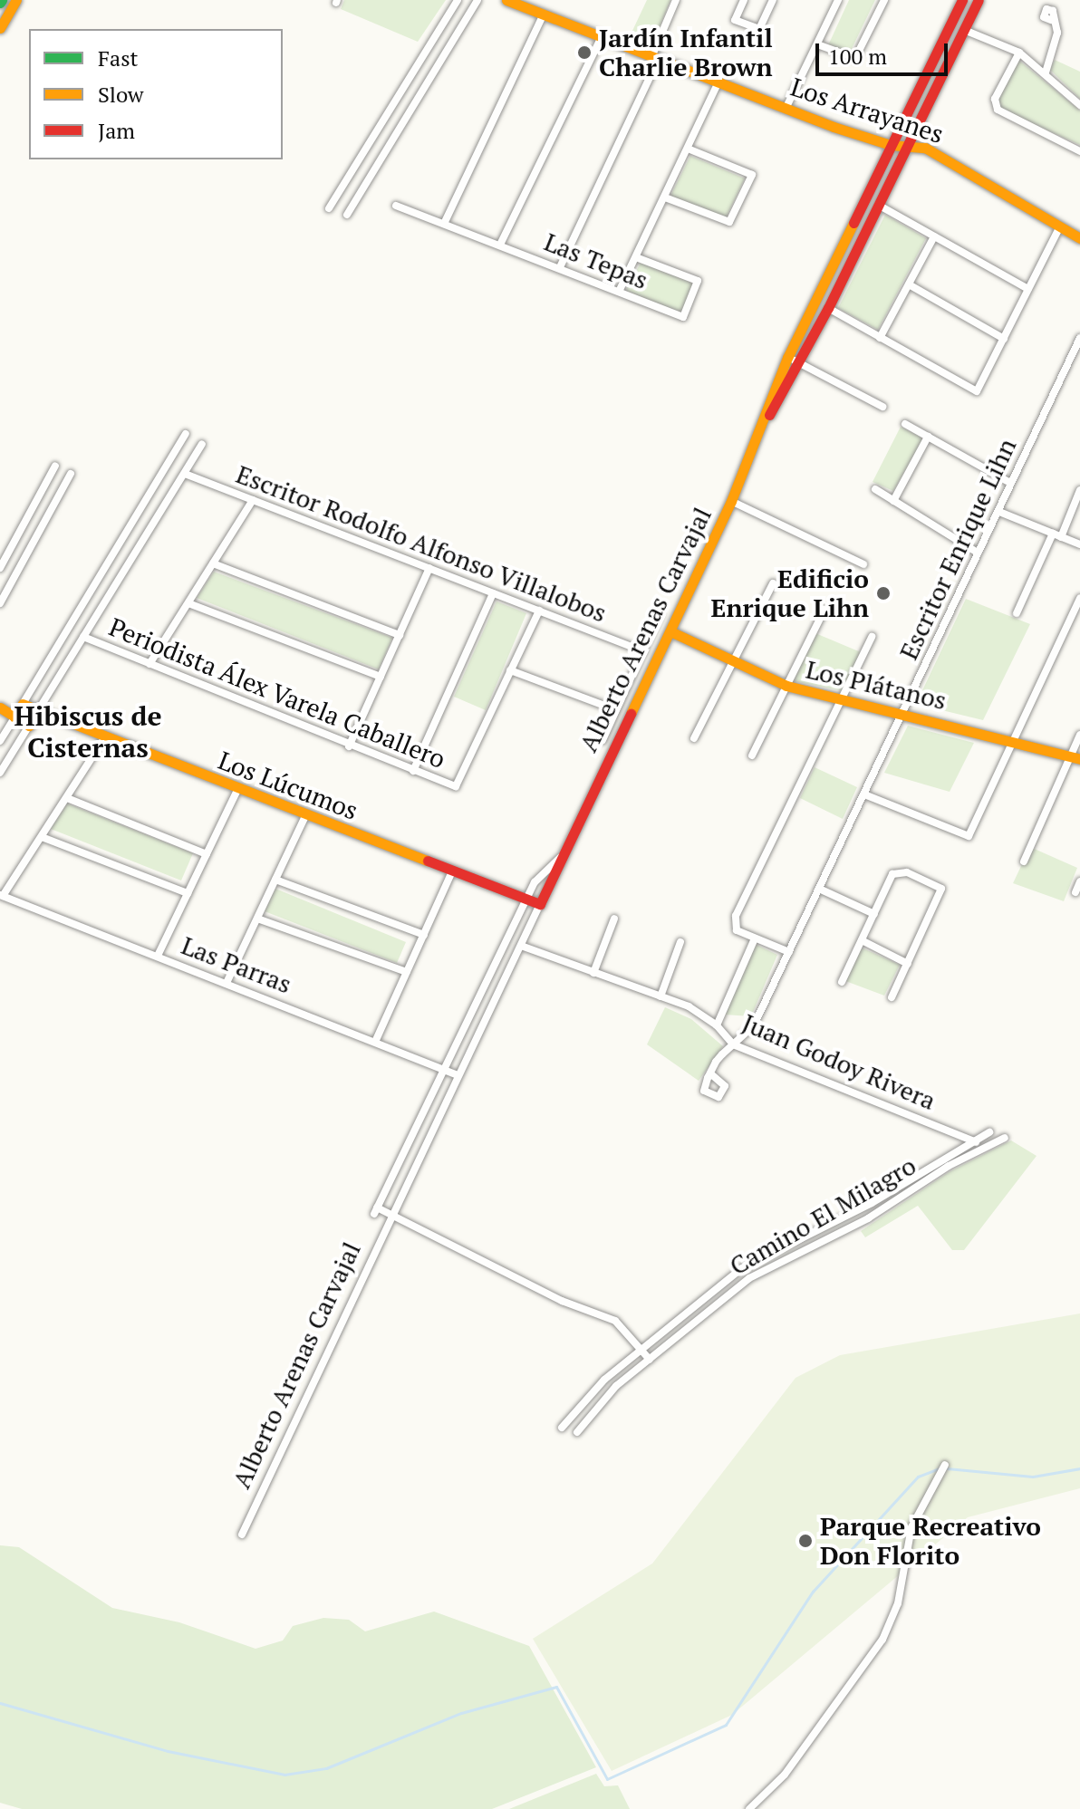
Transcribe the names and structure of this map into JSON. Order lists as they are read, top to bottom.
{
  "streets": {
    "street": [
      "Los Arrayanes",
      "Las Tepas",
      "Escritor Rodolfo Alfonso Villalobos",
      "Escritor Enrique Lihn",
      "Alberto Arenas Carvajal",
      "Los Plátanos",
      "Periodista Álex Varela Caballero",
      "Los Lúcumos",
      "Las Parras",
      "Juan Godoy Rivera",
      "Camino El Milagro"
    ]
  },
  "crossings": [
    ["Los Arrayanes", "Alberto Arenas Carvajal"],
    ["Escritor Rodolfo Alfonso Villalobos", "Alberto Arenas Carvajal"],
    ["Escritor Enrique Lihn", "Los Plátanos"],
    ["Escritor Enrique Lihn", "Juan Godoy Rivera"],
    ["Alberto Arenas Carvajal", "Los Plátanos"],
    ["Alberto Arenas Carvajal", "Los Lúcumos"],
    ["Alberto Arenas Carvajal", "Las Parras"],
    ["Alberto Arenas Carvajal", "Juan Godoy Rivera"],
    ["Juan Godoy Rivera", "Camino El Milagro"]
  ],
  "districts": ["Hibiscus de Cisternas"],
  "places": ["Jardín Infantil Charlie Brown", "Edificio Enrique Lihn", "Parque Recreativo Don Florito"],
  "legend": ["Fast", "Slow", "Jam"],
  "scale_bar": "100 m"
}
